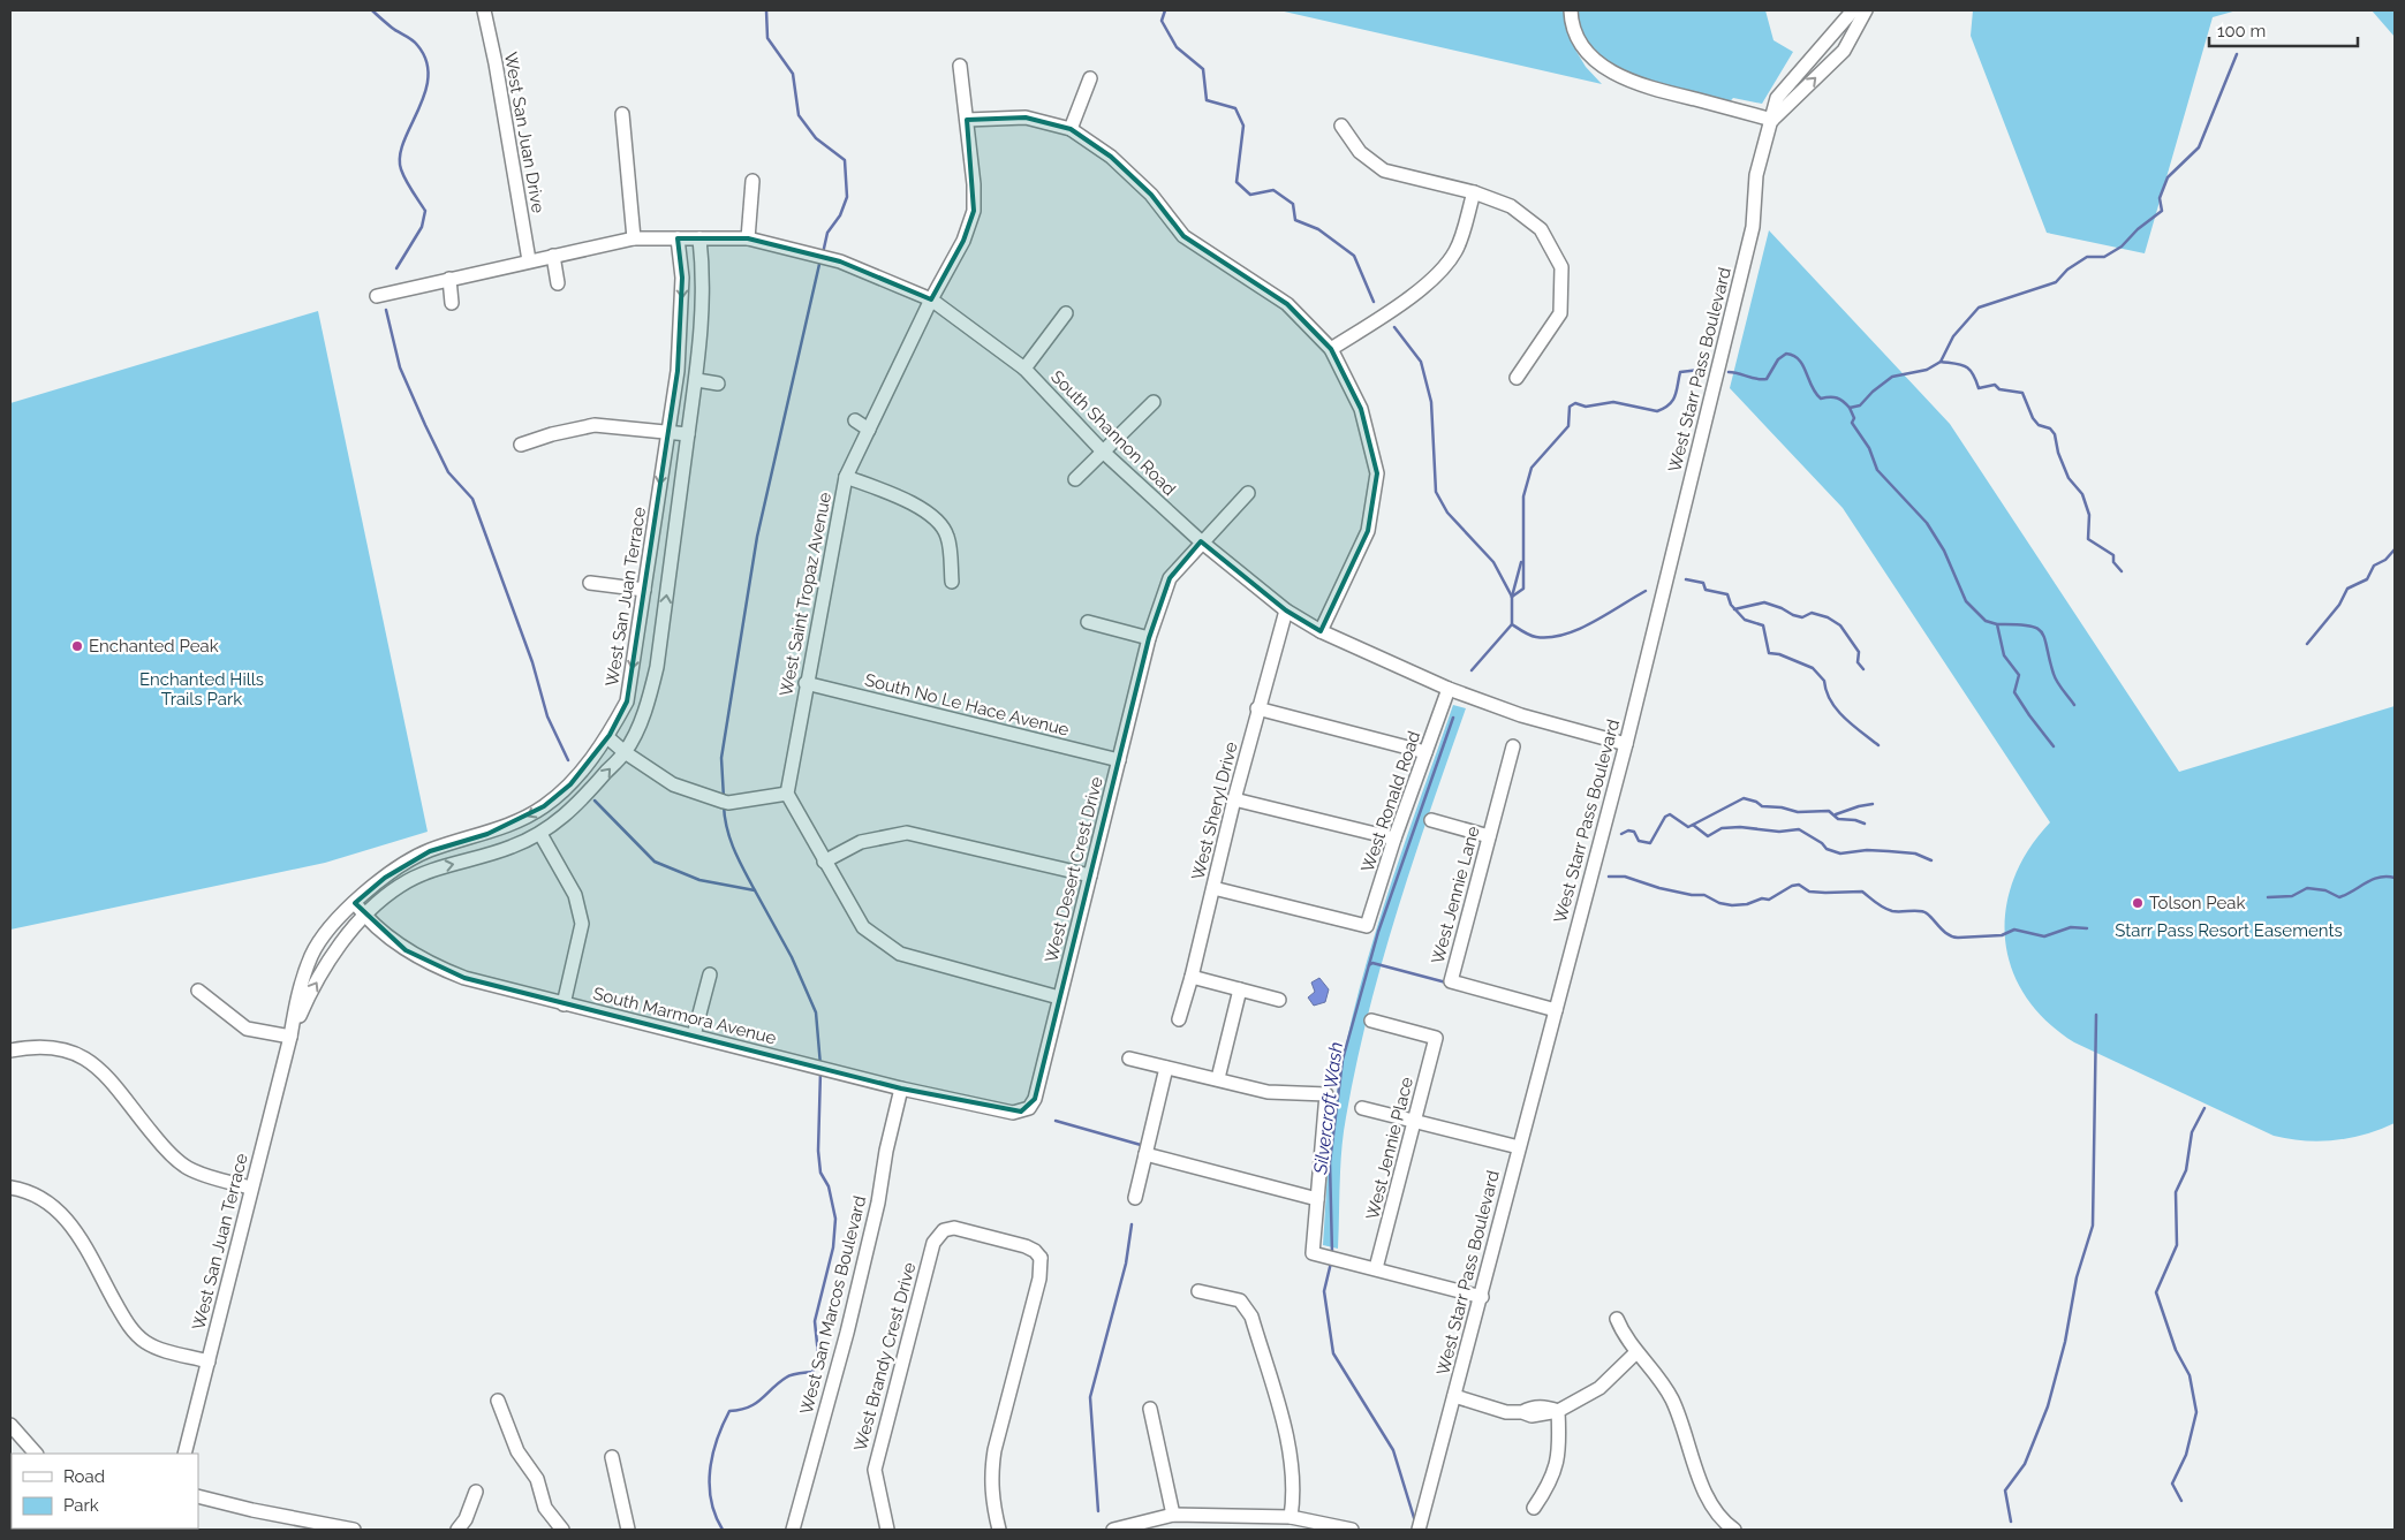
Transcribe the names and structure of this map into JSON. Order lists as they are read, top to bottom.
{
  "streets": {
    "street": [
      "West San Juan Drive",
      "West Starr Pass Boulevard",
      "South Shannon Road",
      "West Saint Tropaz Avenue",
      "West San Juan Terrace",
      "South No Le Hace Avenue",
      "West Ronald Road",
      "West Sheryl Drive",
      "West Desert Crest Drive",
      "West Jennie Lane",
      "South Marmora Avenue",
      "West Jennie Place",
      "West San Marcos Boulevard",
      "West Brandy Crest Drive"
    ]
  },
  "crossings": [
    ["West San Juan Drive", "South Shannon Road"],
    ["West Starr Pass Boulevard", "South Shannon Road"],
    ["West Starr Pass Boulevard", "West Jennie Lane"],
    ["South Shannon Road", "West Saint Tropaz Avenue"],
    ["South Shannon Road", "West San Juan Terrace"],
    ["South Shannon Road", "West Ronald Road"],
    ["South Shannon Road", "West Sheryl Drive"],
    ["South Shannon Road", "West Desert Crest Drive"],
    ["West Saint Tropaz Avenue", "South No Le Hace Avenue"],
    ["West San Juan Terrace", "South Marmora Avenue"],
    ["South No Le Hace Avenue", "West Desert Crest Drive"],
    ["West Ronald Road", "West Sheryl Drive"],
    ["West Desert Crest Drive", "South Marmora Avenue"],
    ["South Marmora Avenue", "West San Marcos Boulevard"]
  ],
  "water": ["Silvercroft Wash"],
  "parks": ["Enchanted Hills Trails Park", "Starr Pass Resort Easements"],
  "places": ["Enchanted Peak", "Tolson Peak"],
  "legend": ["Road", "Park"],
  "scale_bar": "100 m"
}
